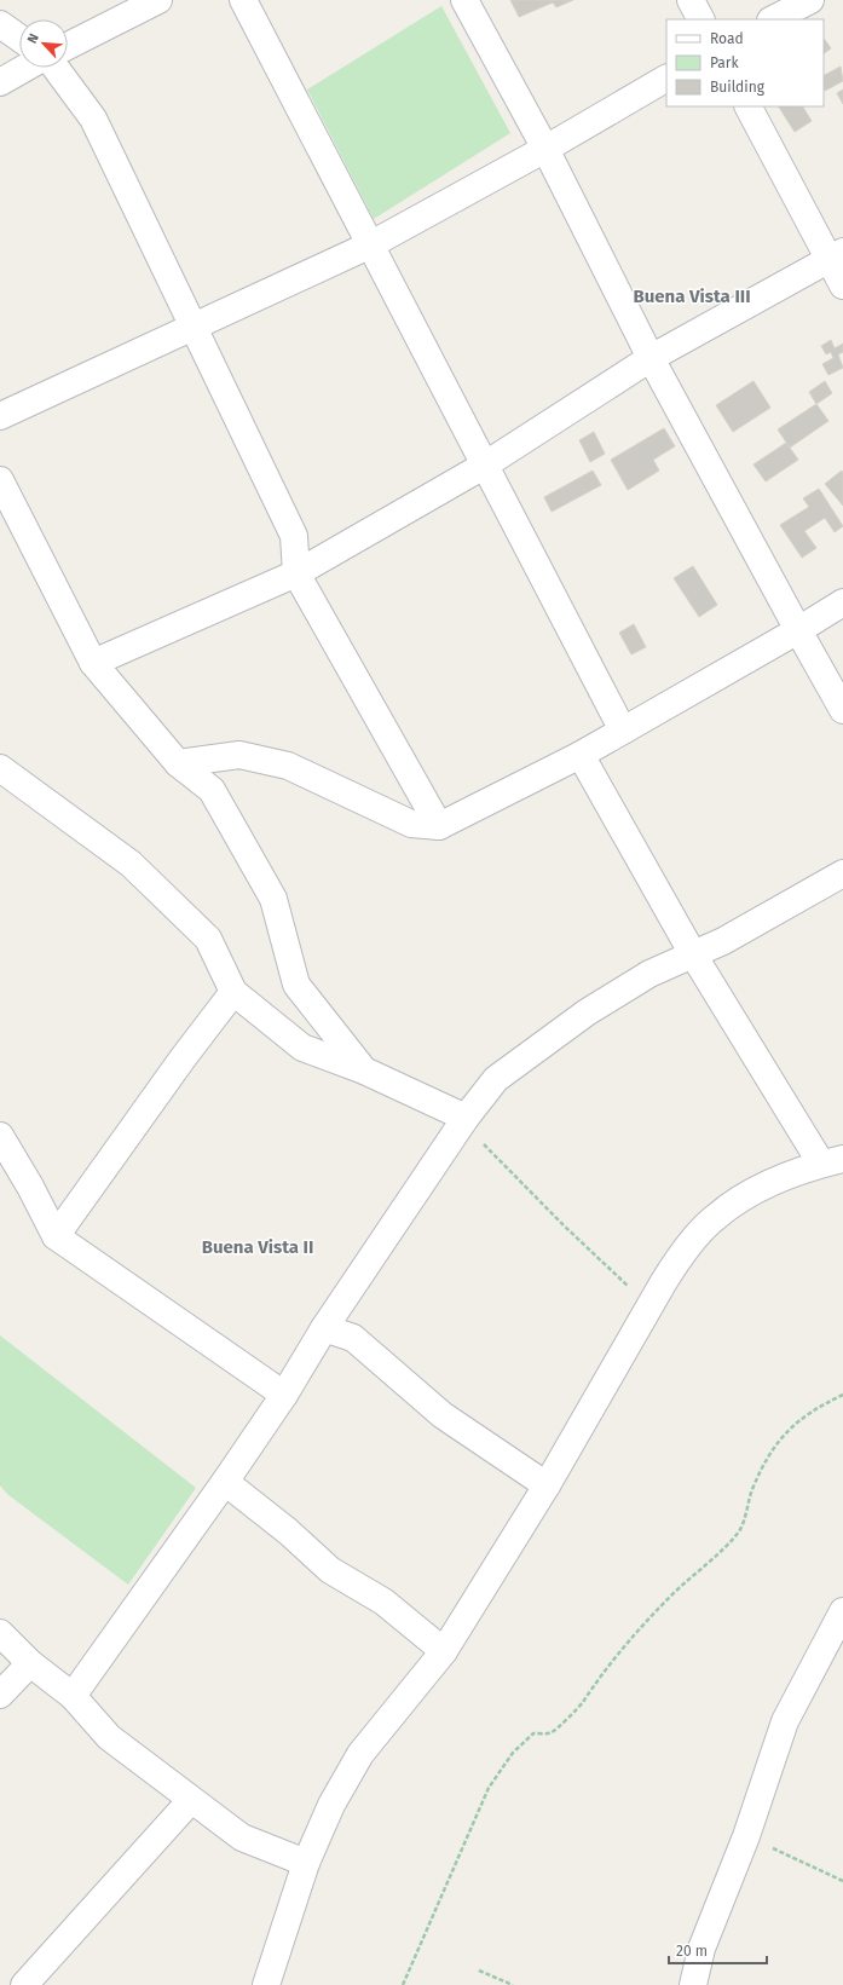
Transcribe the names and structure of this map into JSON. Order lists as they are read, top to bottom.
{
  "districts": ["Buena Vista III", "Buena Vista II"],
  "legend": ["Road", "Park", "Building"],
  "scale_bar": "20 m",
  "north": "top left"
}
